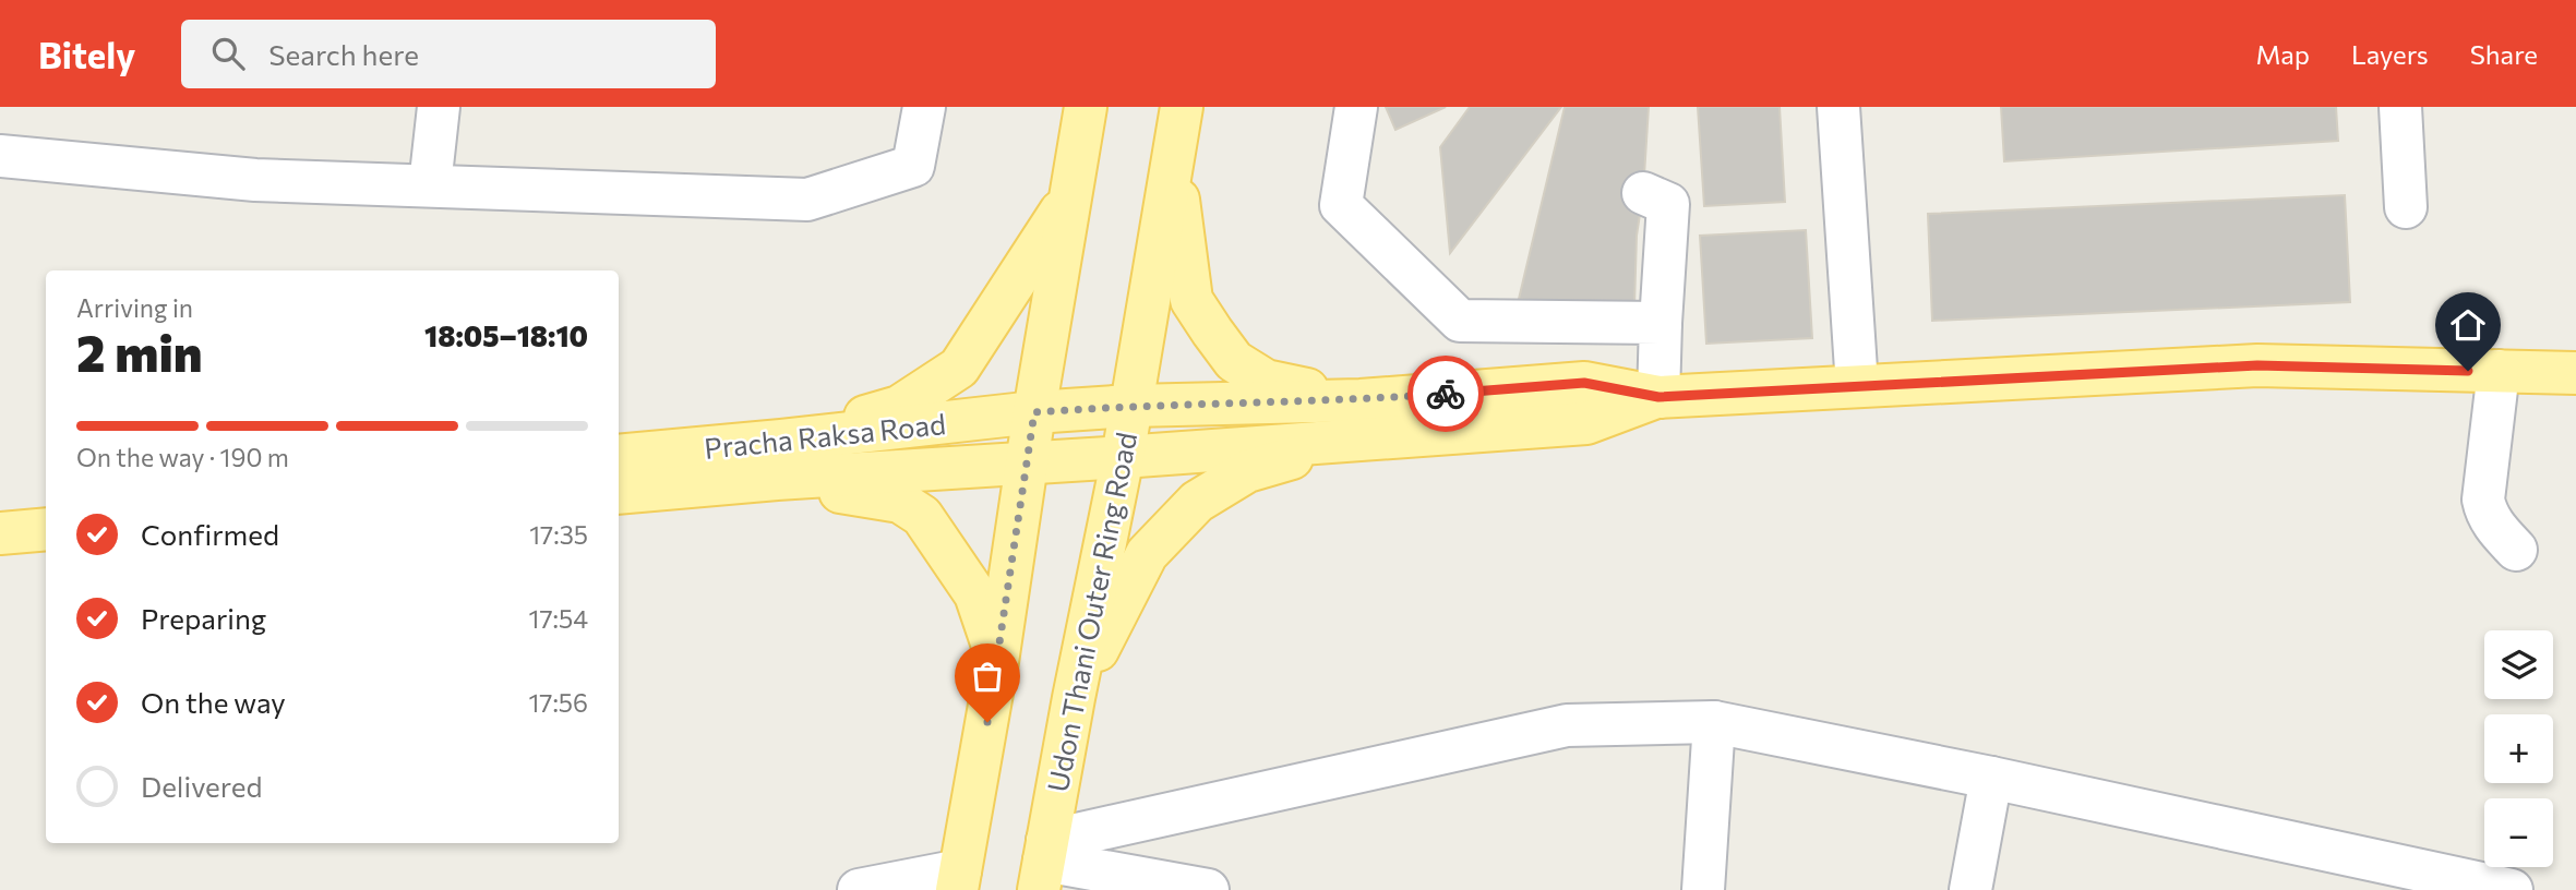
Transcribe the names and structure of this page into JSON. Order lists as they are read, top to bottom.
{
  "streets": {
    "main road": ["Pracha Raksa Road", "Udon Thani Outer Ring Road"]
  },
  "crossings": [
    ["Pracha Raksa Road", "Udon Thani Outer Ring Road"]
  ],
  "page": {
    "header": "Bitely",
    "search": "Search here",
    "nav": ["Map", "Layers", "Share"],
    "heading": ["2 min", "Arriving in", "18:05–18:10"],
    "bar": "On the way · 190 m",
    "list": [
      ["Confirmed", "17:35"],
      ["Preparing", "17:54"],
      ["On the way", "17:56"],
      "Delivered"
    ],
    "map_buttons": ["+", "−"]
  }
}
